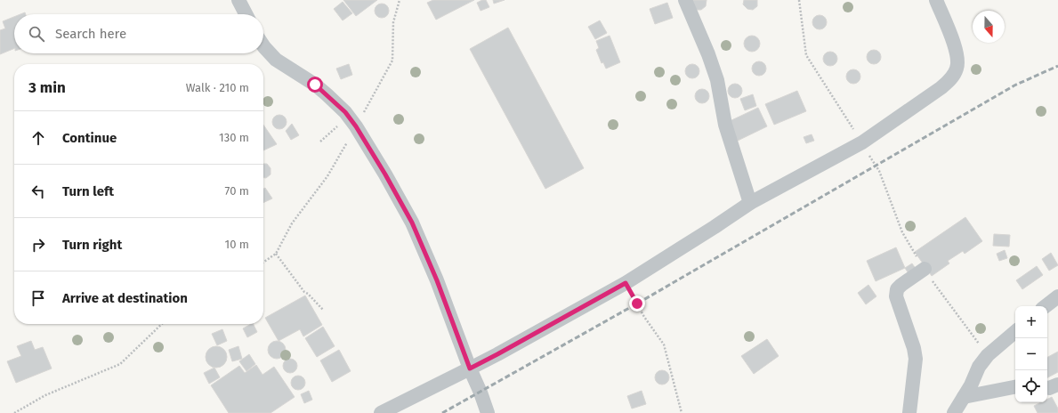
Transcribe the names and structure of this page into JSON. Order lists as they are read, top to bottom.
{
  "north": "bottom",
  "page": {
    "search": "Search here",
    "heading": ["3 min", "Walk · 210 m"],
    "list": [
      ["Continue", "130 m"],
      ["Turn left", "70 m"],
      ["Turn right", "10 m"],
      "Arrive at destination"
    ],
    "map_buttons": ["+", "−"]
  }
}
